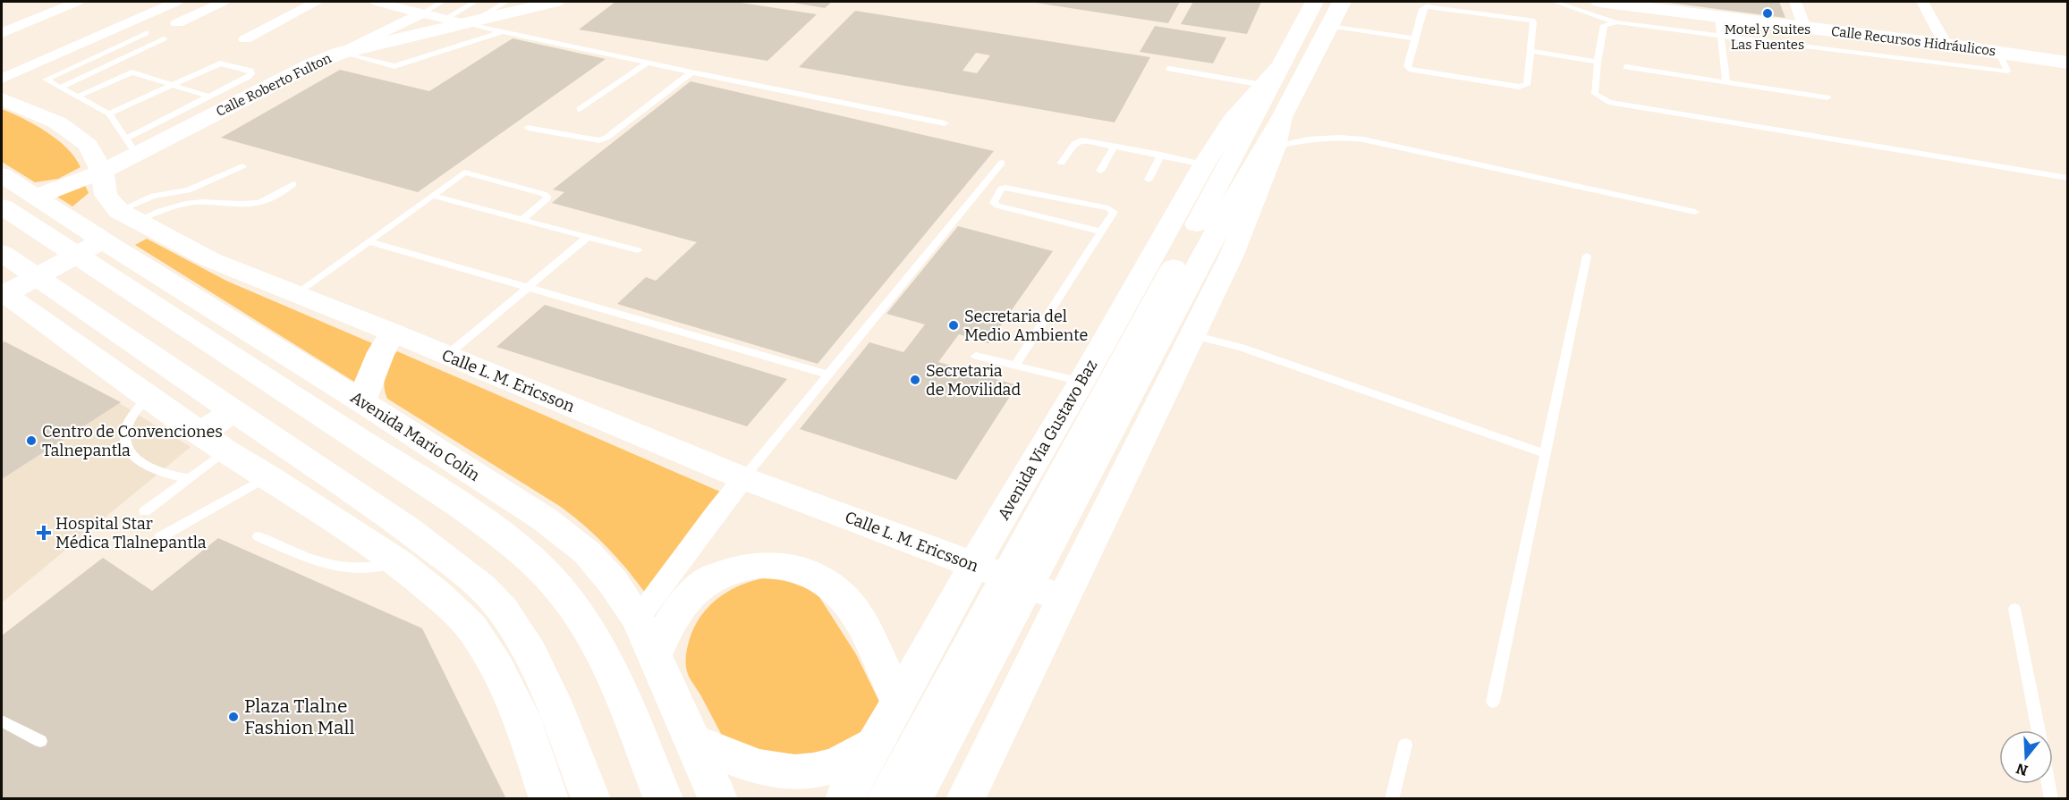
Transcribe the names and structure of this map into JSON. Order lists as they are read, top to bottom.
{
  "streets": {
    "main road": [
      "Calle Recursos Hidráulicos",
      "Calle Roberto Fulton",
      "Calle L. M. Ericsson",
      "Avenida Mario Colín",
      "Avenida Via Gustavo Baz"
    ]
  },
  "crossings": [
    ["Calle Roberto Fulton", "Calle L. M. Ericsson"],
    ["Calle Roberto Fulton", "Avenida Mario Colín"],
    ["Calle L. M. Ericsson", "Avenida Via Gustavo Baz"]
  ],
  "places": {
    "other": [
      "Motel y Suites Las Fuentes",
      "Secretaria del Medio Ambiente",
      "Secretaria de Movilidad",
      "Centro de Convenciones Talnepantla",
      "Plaza Tlalne Fashion Mall"
    ],
    "health": ["Hospital Star Médica Tlalnepantla"]
  },
  "north": "bottom"
}
